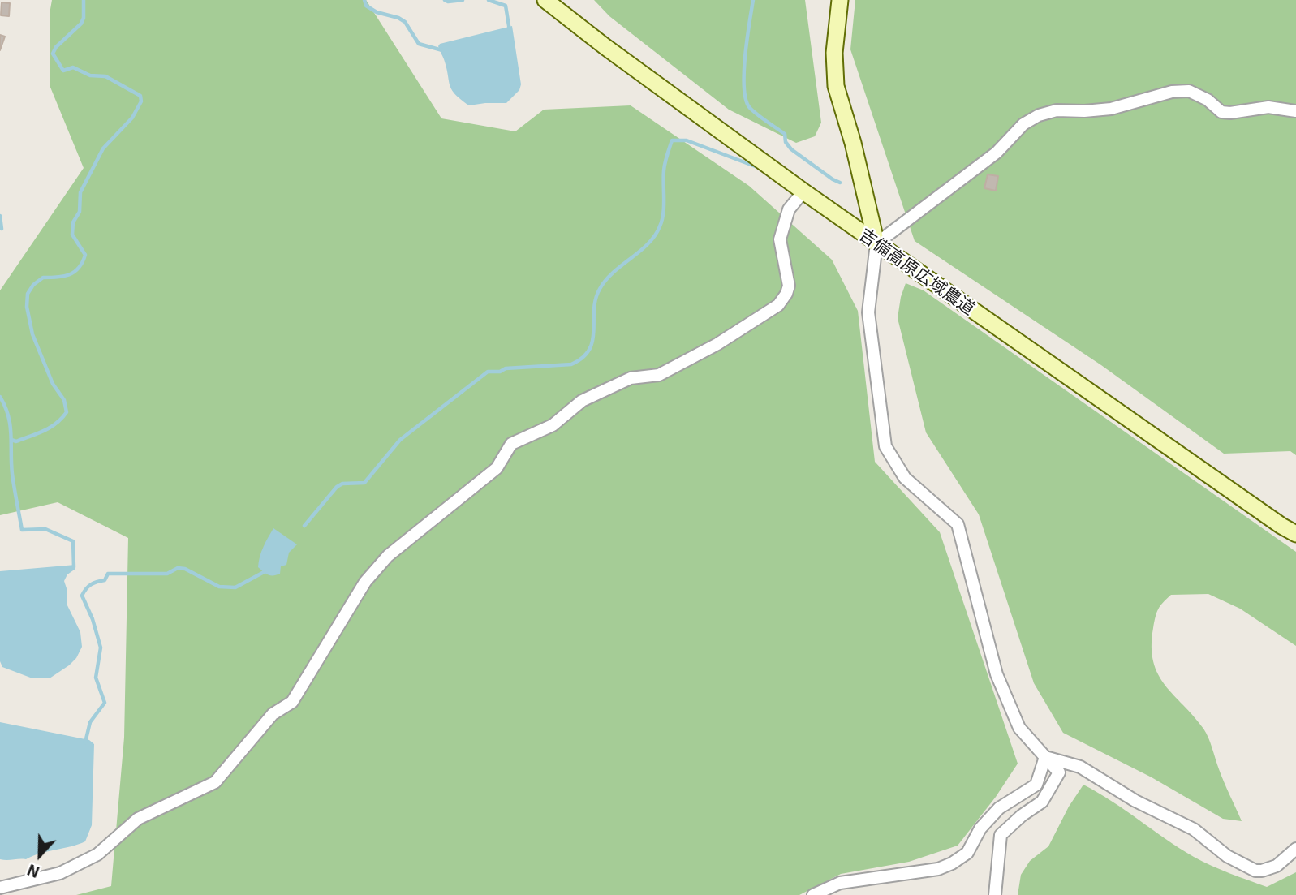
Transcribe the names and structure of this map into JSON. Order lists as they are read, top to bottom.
{
  "streets": {
    "street": ["吉備高原広域農道"]
  },
  "north": "bottom"
}
